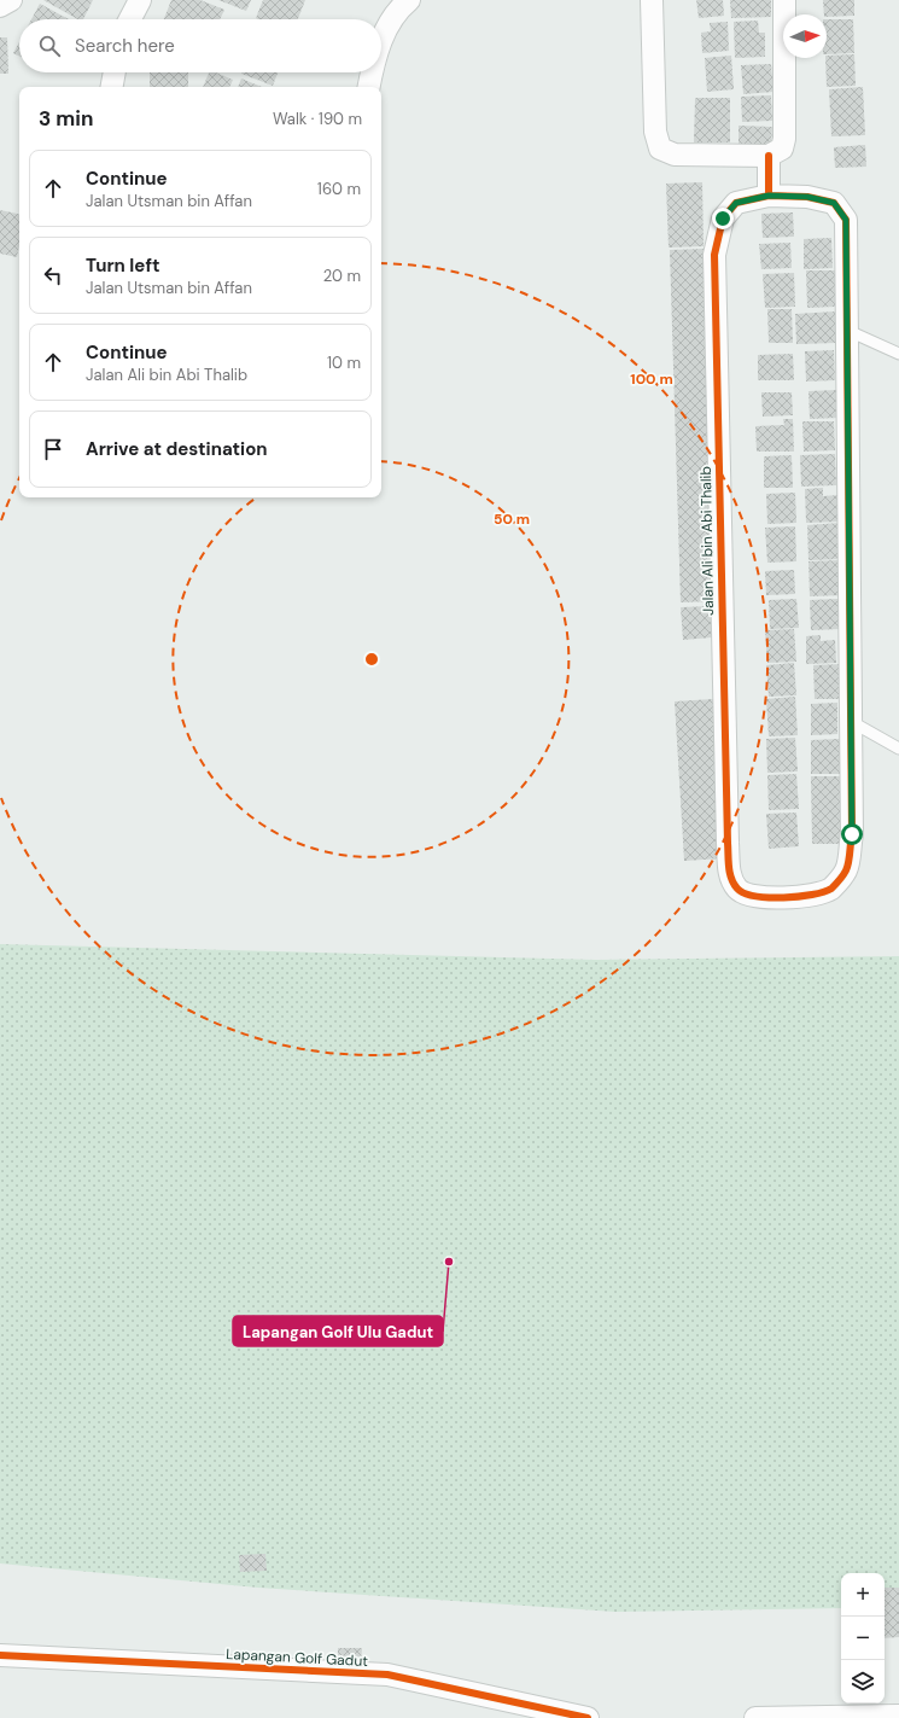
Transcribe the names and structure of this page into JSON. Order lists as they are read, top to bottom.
{
  "streets": {
    "street": ["Jalan Ali bin Abi Thalib", "Lapangan Golf Gadut"]
  },
  "places": ["Lapangan Golf Ulu Gadut"],
  "north": "right",
  "page": {
    "search": "Search here",
    "heading": ["3 min", "Walk · 190 m"],
    "list": [
      ["Continue", "Jalan Utsman bin Affan", "160 m"],
      ["Turn left", "Jalan Utsman bin Affan", "20 m"],
      ["Continue", "Jalan Ali bin Abi Thalib", "10 m"],
      "Arrive at destination"
    ],
    "map_buttons": ["+", "−"]
  },
  "rings": ["100 m", "50 m"]
}
